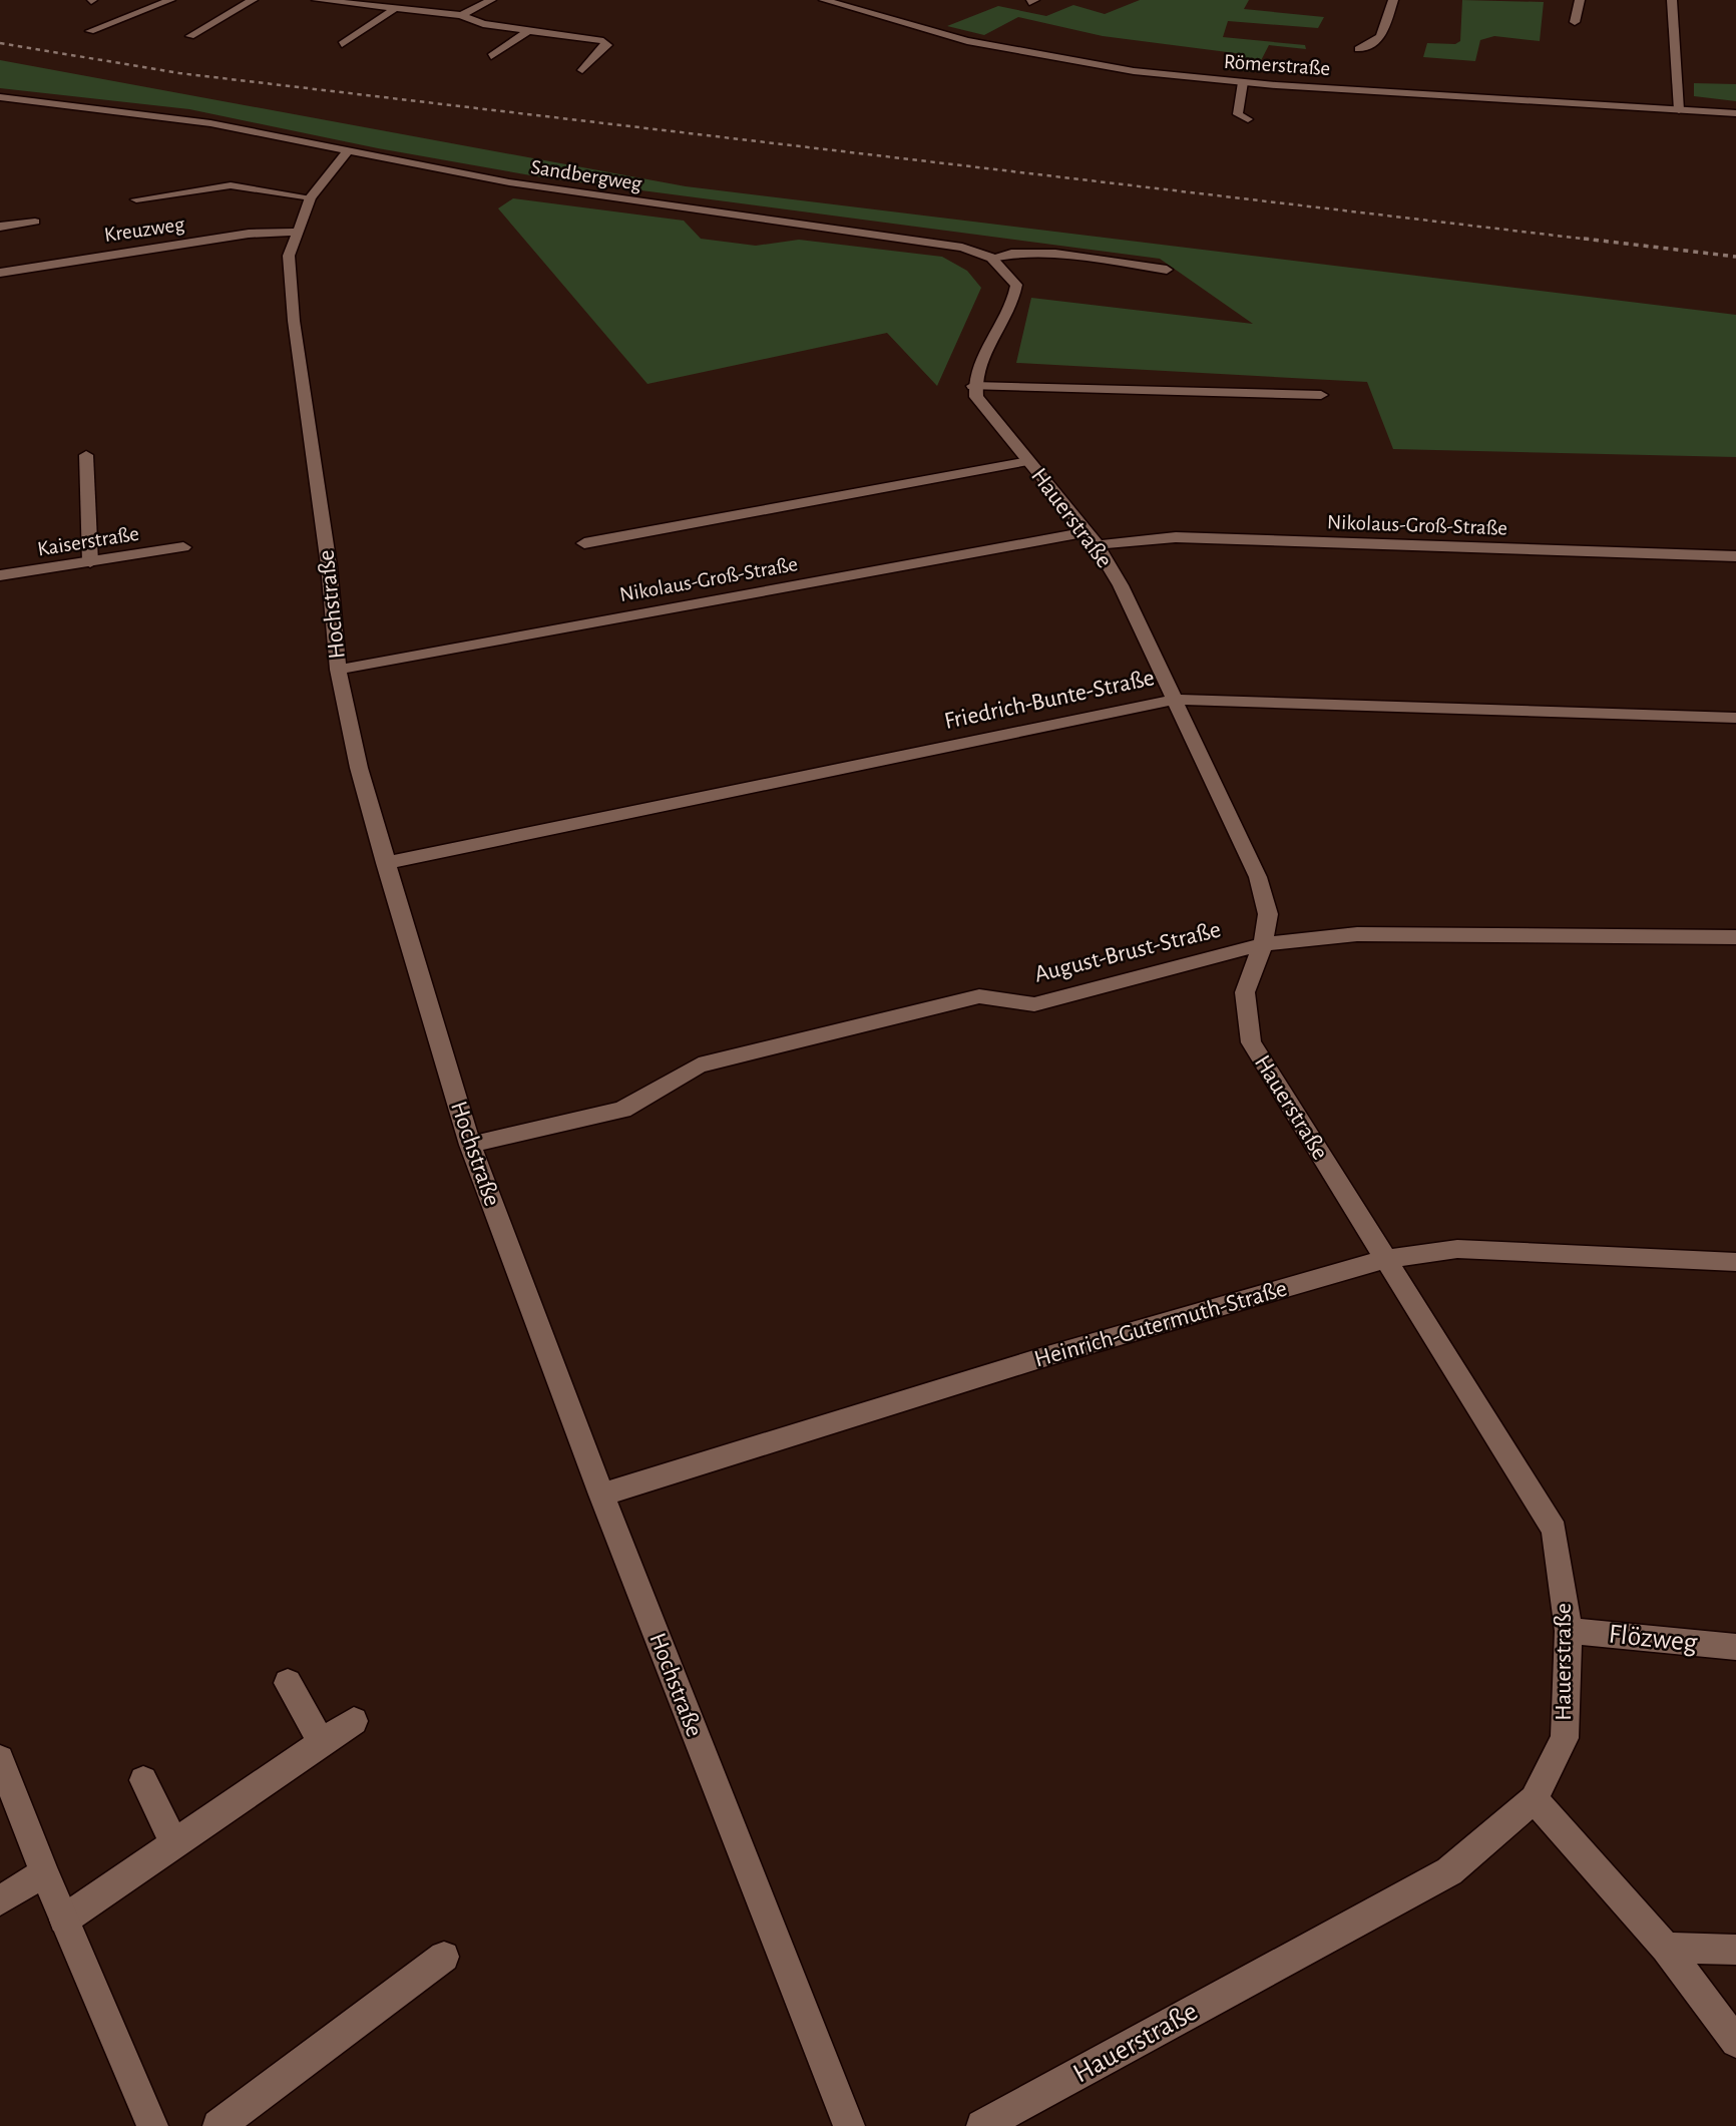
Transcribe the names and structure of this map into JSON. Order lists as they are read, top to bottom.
{
  "streets": {
    "street": [
      "Römerstraße",
      "Sandbergweg",
      "Kreuzweg",
      "Hauerstraße",
      "Nikolaus-Groß-Straße",
      "Kaiserstraße",
      "Hochstraße",
      "Friedrich-Bunte-Straße",
      "August-Brust-Straße",
      "Heinrich-Gutermuth-Straße",
      "Flözweg"
    ]
  },
  "crossings": [
    ["Sandbergweg", "Hochstraße"],
    ["Kreuzweg", "Hochstraße"],
    ["Hauerstraße", "Nikolaus-Groß-Straße"],
    ["Hauerstraße", "Friedrich-Bunte-Straße"],
    ["Hauerstraße", "August-Brust-Straße"],
    ["Hauerstraße", "Heinrich-Gutermuth-Straße"],
    ["Hauerstraße", "Flözweg"],
    ["Nikolaus-Groß-Straße", "Hochstraße"],
    ["Hochstraße", "Friedrich-Bunte-Straße"],
    ["Hochstraße", "August-Brust-Straße"],
    ["Hochstraße", "Heinrich-Gutermuth-Straße"]
  ]
}
